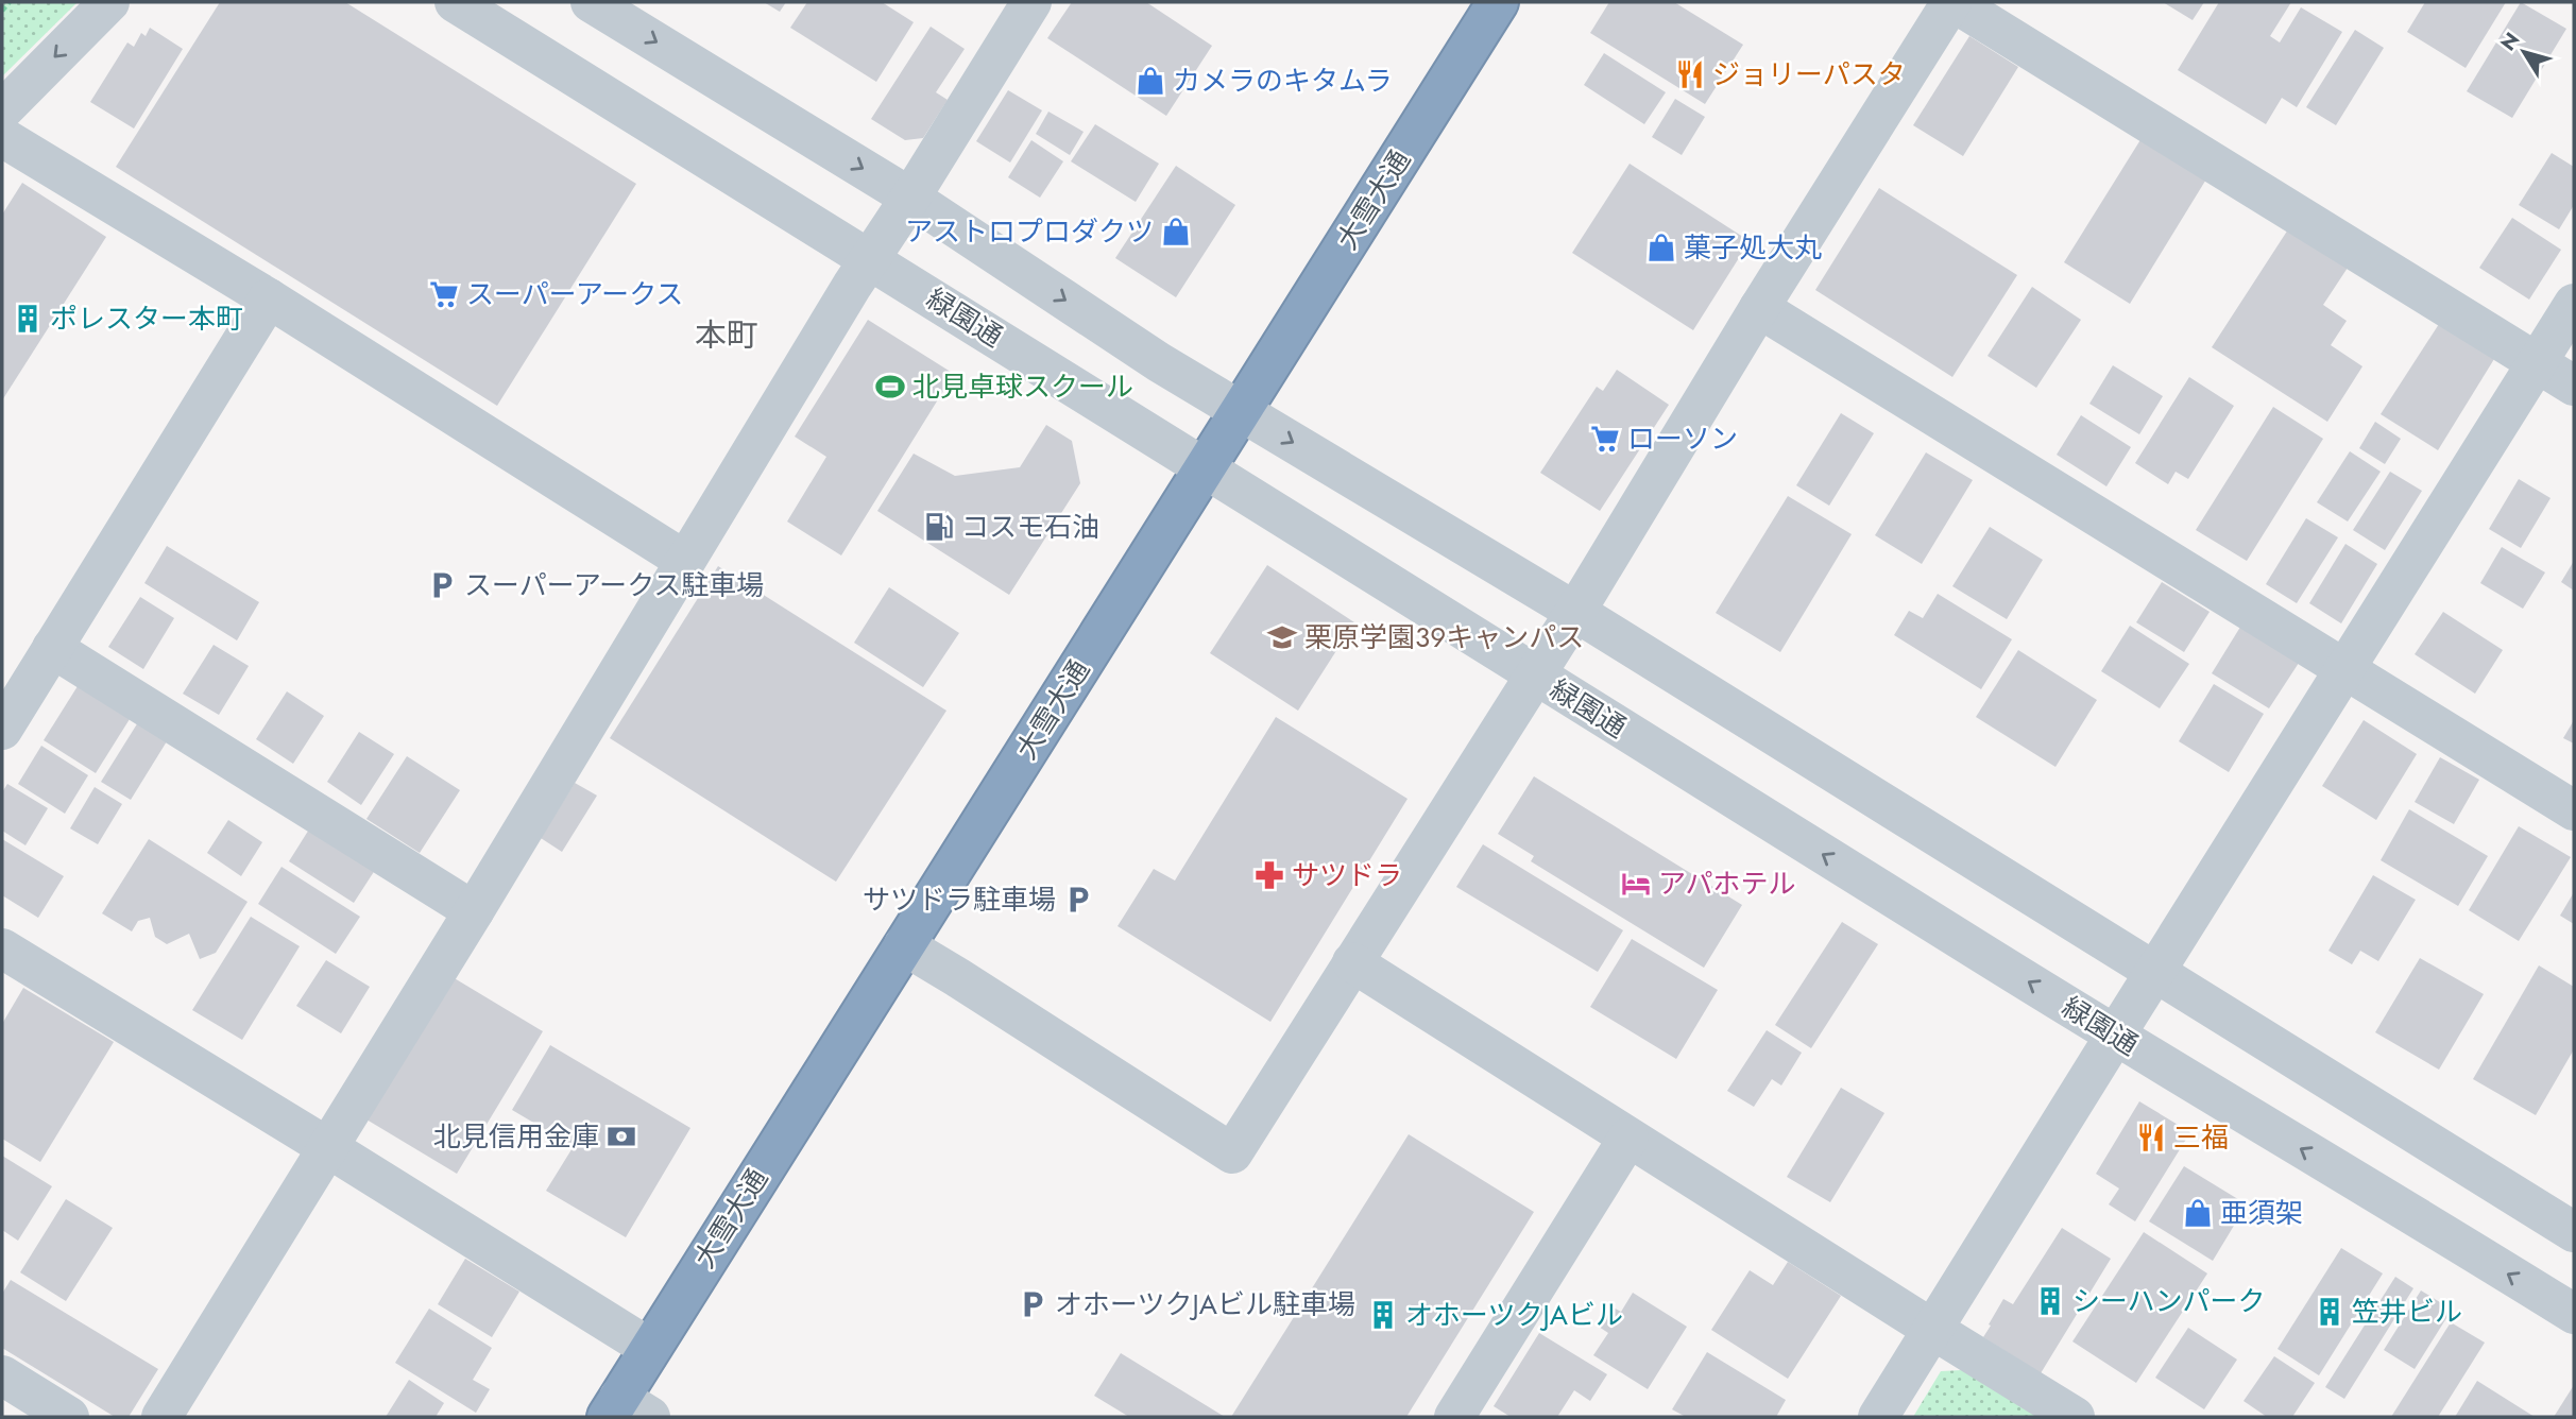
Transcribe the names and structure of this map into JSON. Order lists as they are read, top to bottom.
{
  "streets": {
    "highway": ["大雪大通"],
    "street": ["緑園通"]
  },
  "crossings": [
    ["大雪大通", "緑園通"]
  ],
  "districts": ["本町"],
  "places": {
    "restaurant": ["ジョリーパスタ", "三福"],
    "shop": [
      "カメラのキタムラ",
      "アストロプロダクツ",
      "菓子処大丸",
      "亜須架"
    ],
    "supermarket": ["スーパーアークス", "ローソン"],
    "building": [
      "ポレスター本町",
      "シーハンパーク",
      "笠井ビル",
      "オホーツクJAビル"
    ],
    "sports": ["北見卓球スクール"],
    "fuel station": ["コスモ石油"],
    "parking": ["スーパーアークス駐車場", "サツドラ駐車場", "オホーツクJAビル駐車場"],
    "school or university": ["栗原学園39キャンパス"],
    "pharmacy": ["サツドラ"],
    "hotel": ["アパホテル"],
    "bank": ["北見信用金庫"]
  },
  "north": "top left"
}
